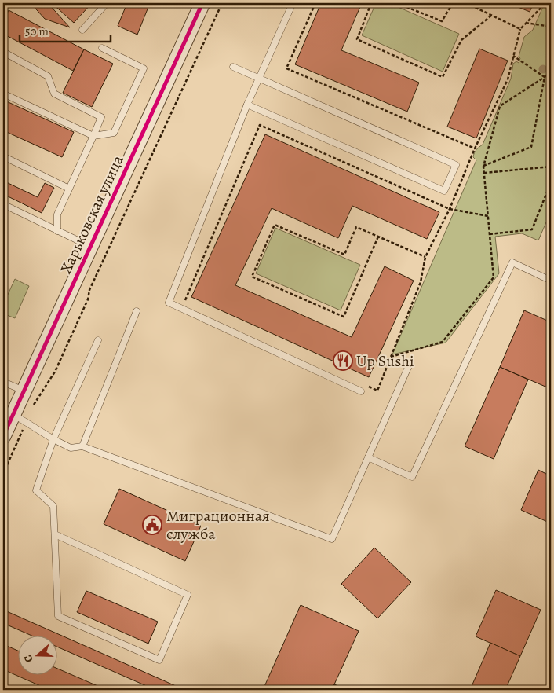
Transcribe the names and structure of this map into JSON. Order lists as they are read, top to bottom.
{
  "streets": {
    "street": ["Харьковская улица"]
  },
  "places": {
    "restaurant": ["Up Sushi"],
    "public building": ["Миграционная служба"]
  },
  "scale_bar": "50 m",
  "north": "left"
}
